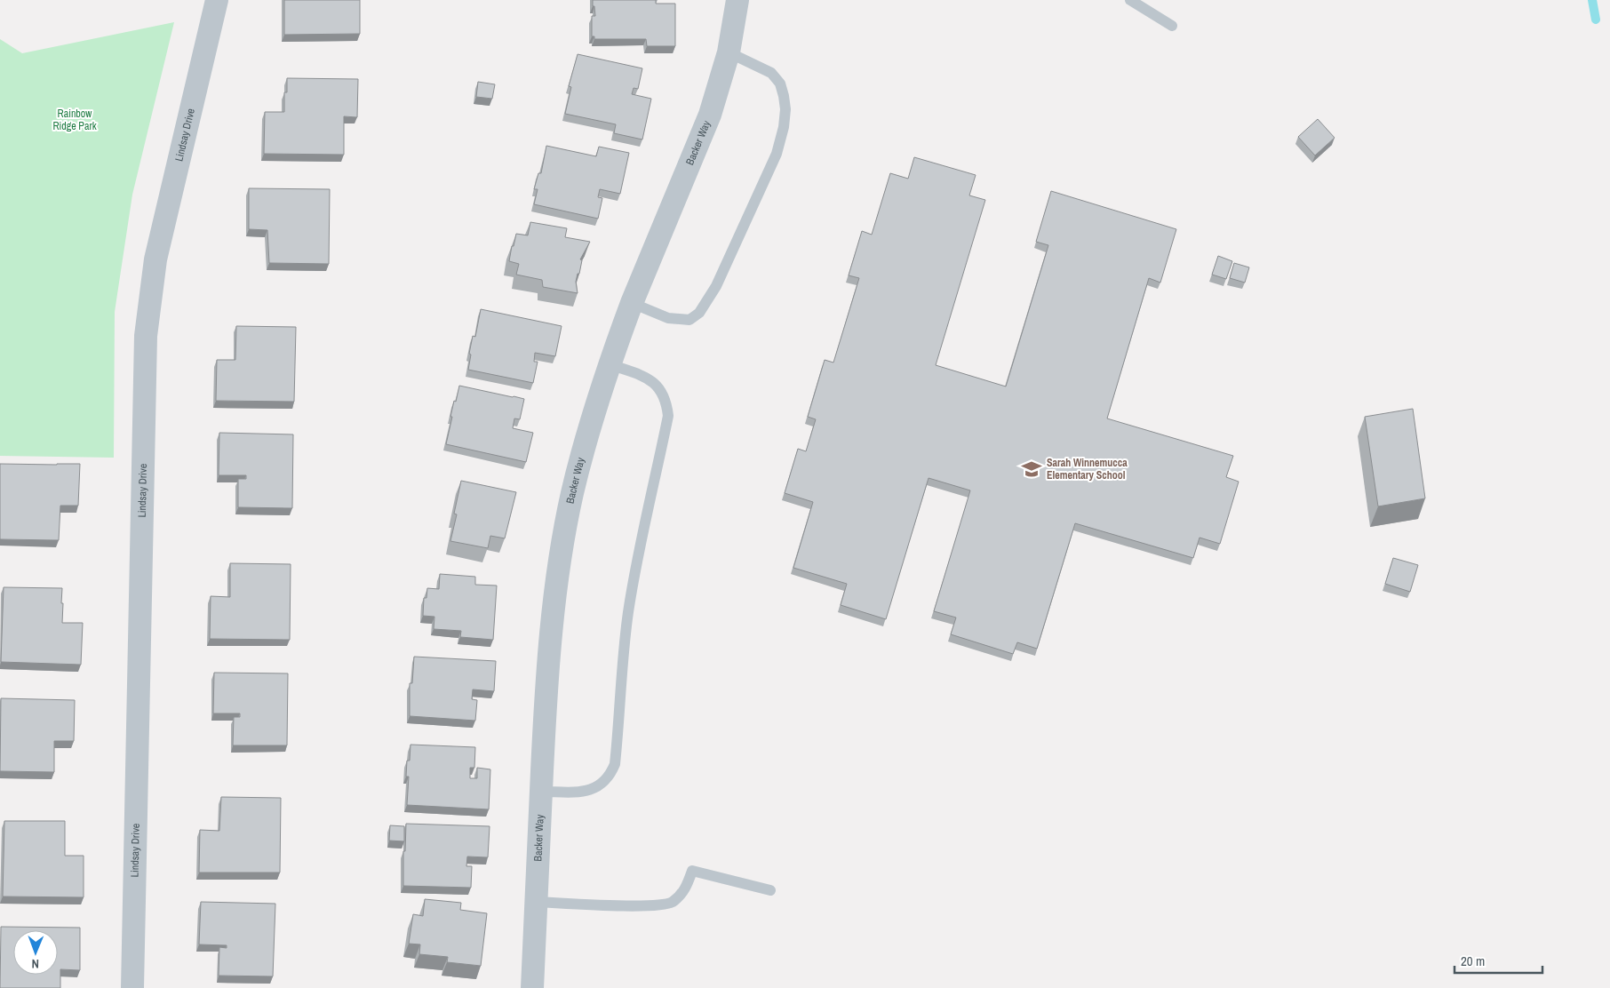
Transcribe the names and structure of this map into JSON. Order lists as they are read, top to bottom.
{
  "streets": {
    "street": ["Lindsay Drive", "Backer Way"]
  },
  "parks": ["Rainbow Ridge Park"],
  "places": {
    "school or university": ["Sarah Winnemucca Elementary School"]
  },
  "scale_bar": "20 m",
  "north": "bottom"
}
